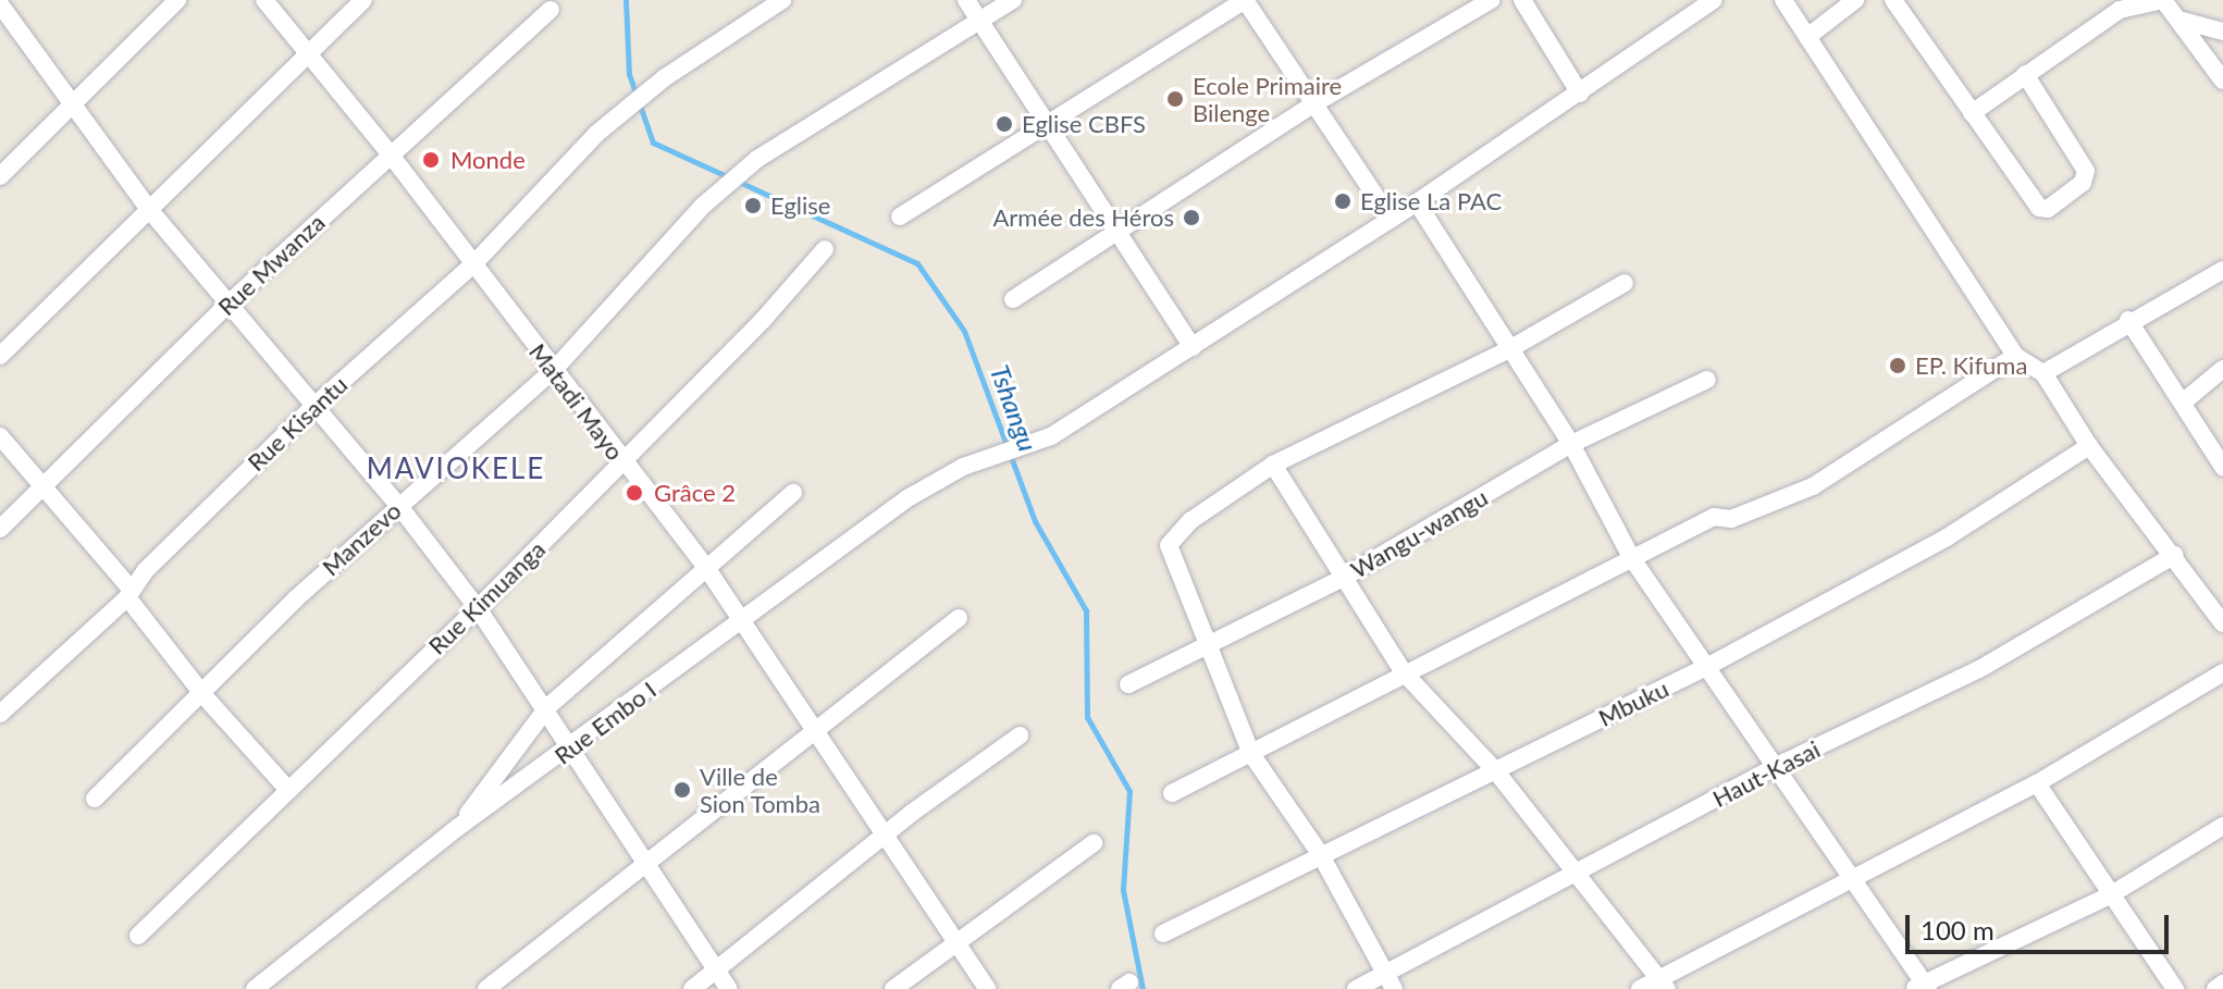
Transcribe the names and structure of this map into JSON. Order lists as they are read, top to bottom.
{
  "streets": {
    "street": [
      "Rue Mwanza",
      "Matadi Mayo",
      "Rue Kisantu",
      "Wangu-wangu",
      "Manzevo",
      "Rue Kimuanga",
      "Mbuku",
      "Rue Embo I",
      "Haut-Kasai"
    ]
  },
  "crossings": [
    ["Rue Mwanza", "Matadi Mayo"],
    ["Matadi Mayo", "Rue Kisantu"],
    ["Matadi Mayo", "Manzevo"],
    ["Matadi Mayo", "Rue Kimuanga"],
    ["Matadi Mayo", "Rue Embo I"]
  ],
  "districts": ["MAVIOKELE"],
  "water": ["Tshangu"],
  "places": [
    "Ecole Primaire Bilenge",
    "Eglise CBFS",
    "Monde",
    "Eglise La PAC",
    "Eglise",
    "Armée des Héros",
    "EP. Kifuma",
    "Grâce 2",
    "Ville de Sion Tomba"
  ],
  "scale_bar": "100 m"
}
